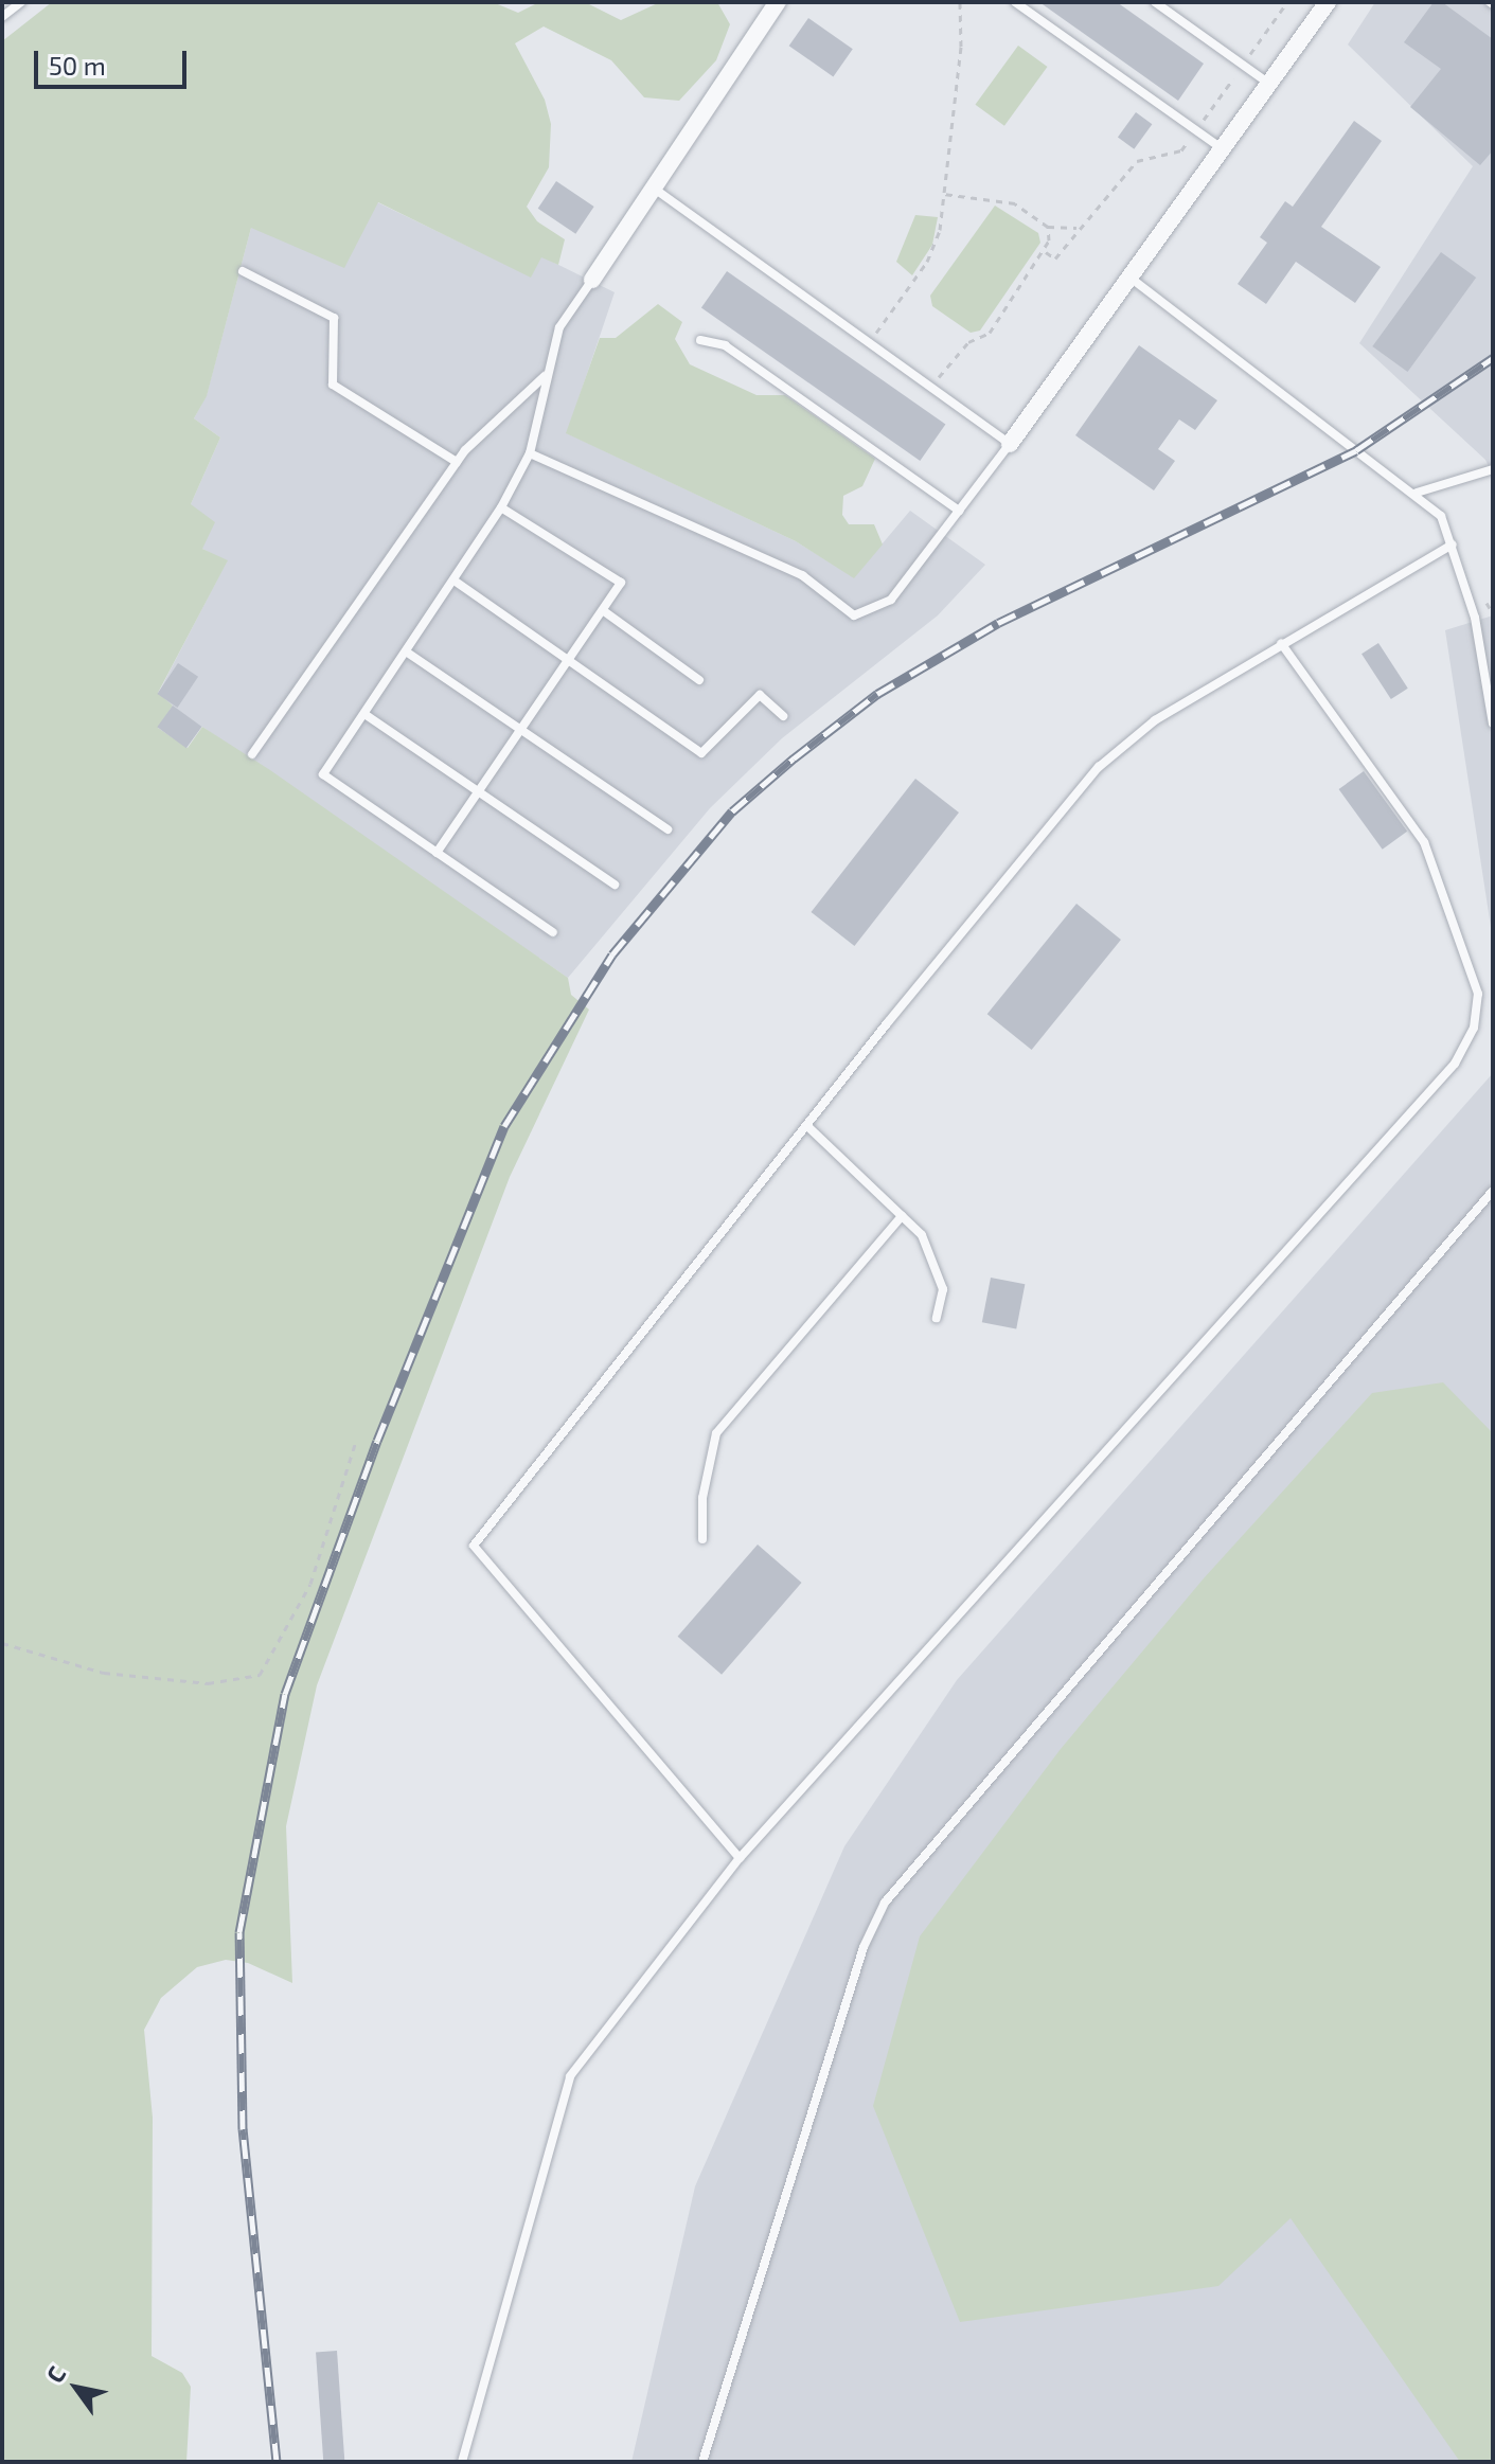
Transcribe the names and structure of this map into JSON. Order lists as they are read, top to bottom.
{
  "scale_bar": "50 m",
  "north": "top left"
}
